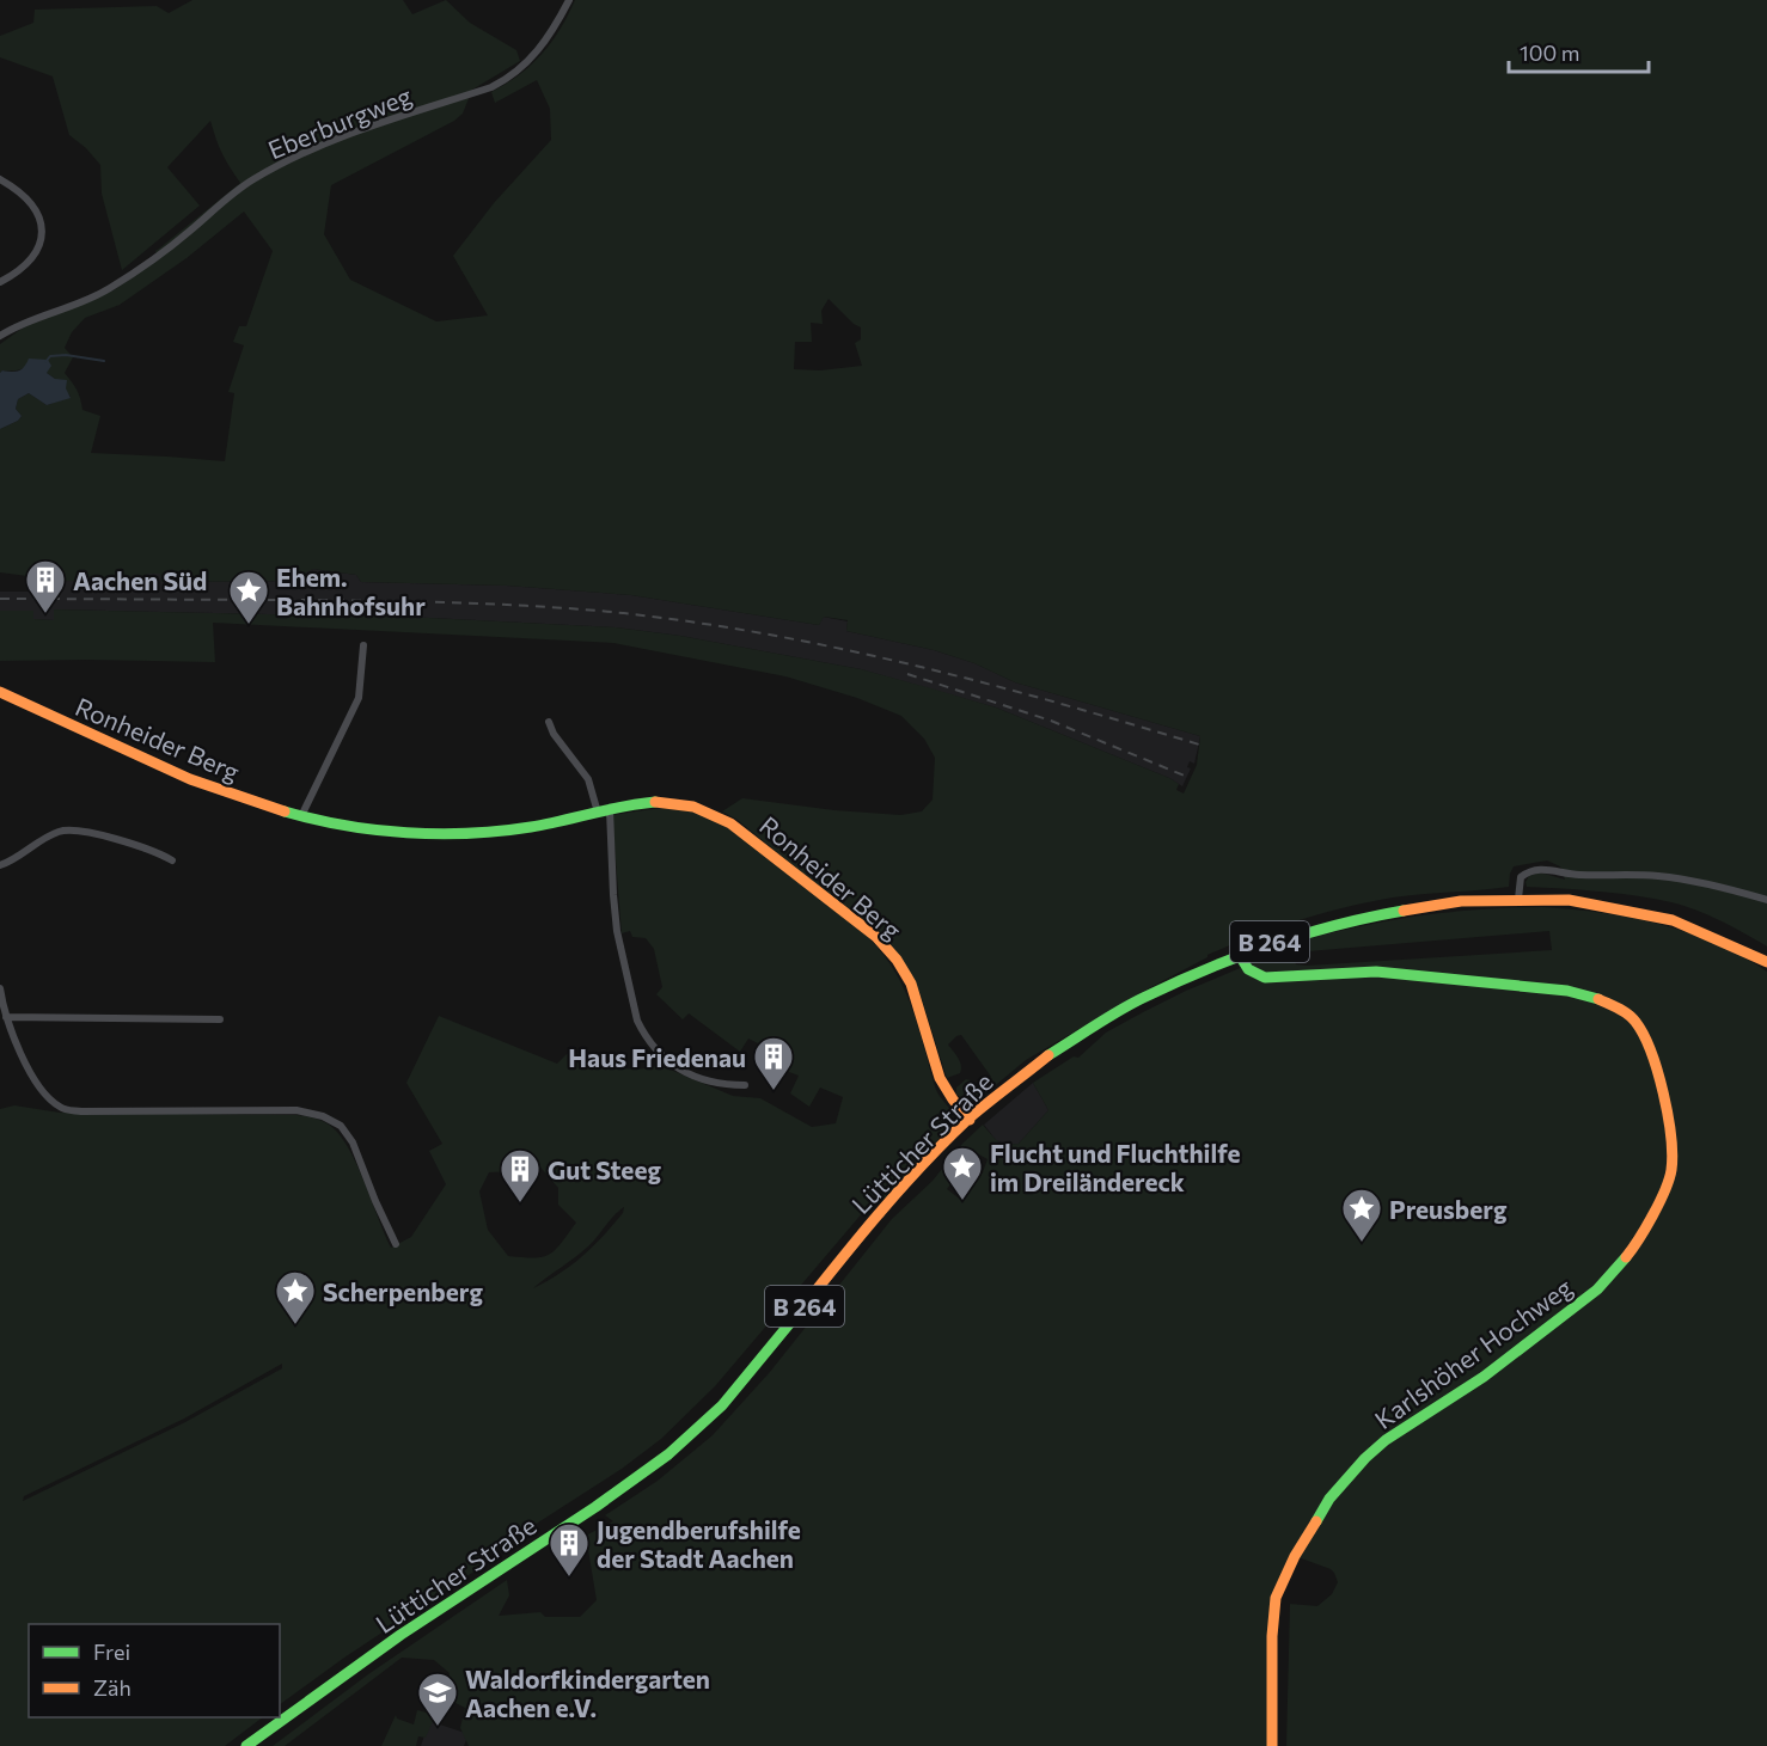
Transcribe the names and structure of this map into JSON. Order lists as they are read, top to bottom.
{
  "streets": {
    "street": [
      "Eberburgweg",
      "Ronheider Berg",
      "B 264",
      "Lütticher Straße",
      "Karlshöher Hochweg"
    ]
  },
  "crossings": [
    ["Ronheider Berg", "Lütticher Straße"],
    ["Lütticher Straße", "Karlshöher Hochweg"]
  ],
  "places": {
    "building": [
      "Aachen Süd",
      "Haus Friedenau",
      "Gut Steeg",
      "Jugendberufshilfe der Stadt Aachen"
    ],
    "place": [
      "Ehem. Bahnhofsuhr",
      "Flucht und Fluchthilfe im Dreiländereck",
      "Preusberg",
      "Scherpenberg"
    ],
    "school or university": ["Waldorfkindergarten Aachen e.V."]
  },
  "legend": ["Frei", "Zäh"],
  "scale_bar": "100 m"
}
